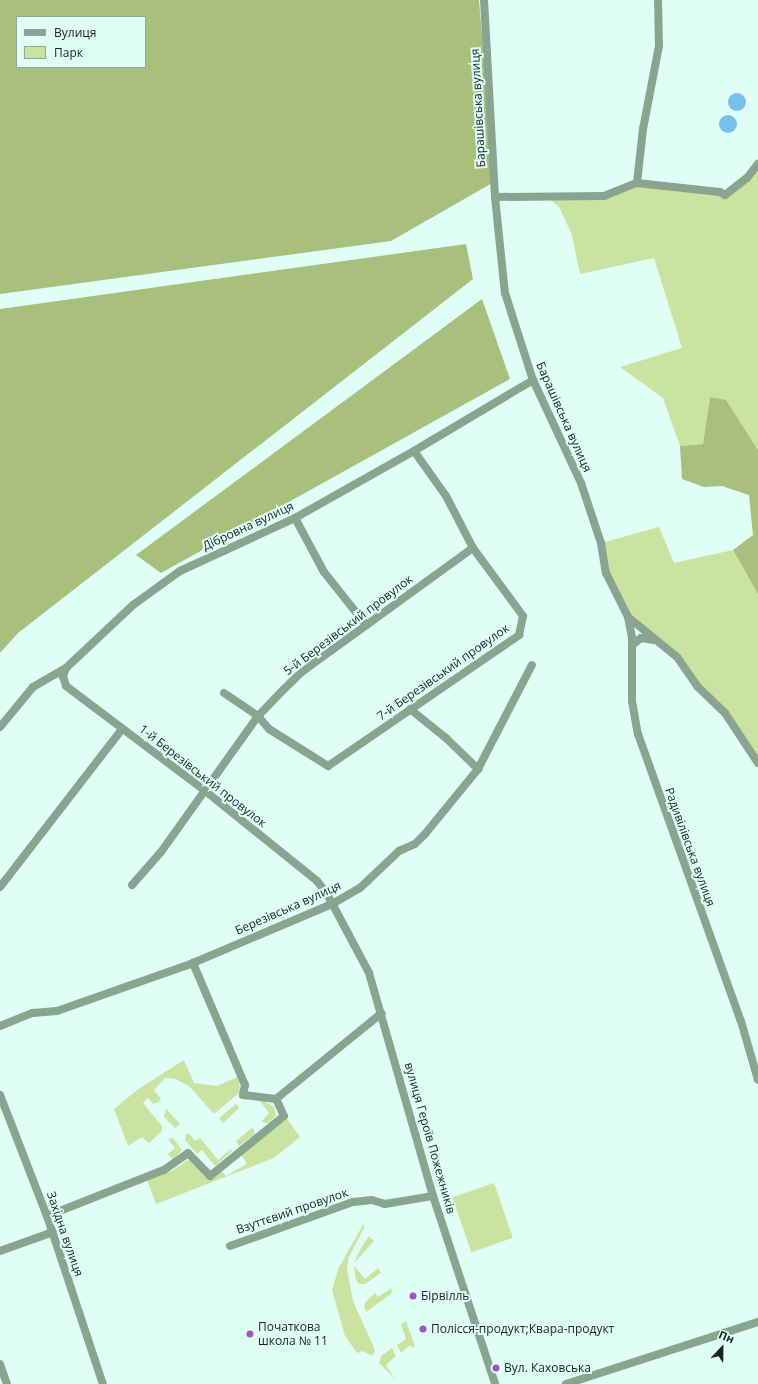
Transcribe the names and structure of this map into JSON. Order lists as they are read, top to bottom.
{
  "streets": {
    "street": [
      "Барашівська вулиця",
      "Дібровна вулиця",
      "5-й Березівський провулок",
      "7-й Березівський провулок",
      "1-й Березівський провулок",
      "Радивілівська вулиця",
      "Березівська вулиця",
      "вулиця Героїв Пожежників",
      "Взуттєвий провулок",
      "Західна вулиця"
    ]
  },
  "crossings": [
    ["Барашівська вулиця", "Дібровна вулиця"],
    ["Барашівська вулиця", "Радивілівська вулиця"],
    ["Дібровна вулиця", "7-й Березівський провулок"],
    ["Дібровна вулиця", "1-й Березівський провулок"],
    ["5-й Березівський провулок", "7-й Березівський провулок"],
    ["5-й Березівський провулок", "1-й Березівський провулок"],
    ["1-й Березівський провулок", "Березівська вулиця"],
    ["1-й Березівський провулок", "вулиця Героїв Пожежників"],
    ["Березівська вулиця", "вулиця Героїв Пожежників"],
    ["вулиця Героїв Пожежників", "Взуттєвий провулок"]
  ],
  "places": [
    "Бірвілль",
    "Полісся-продукт;Квара-продукт",
    "Початкова школа № 11",
    "Вул. Каховська"
  ],
  "legend": ["Вулиця", "Парк"],
  "north": "top"
}
